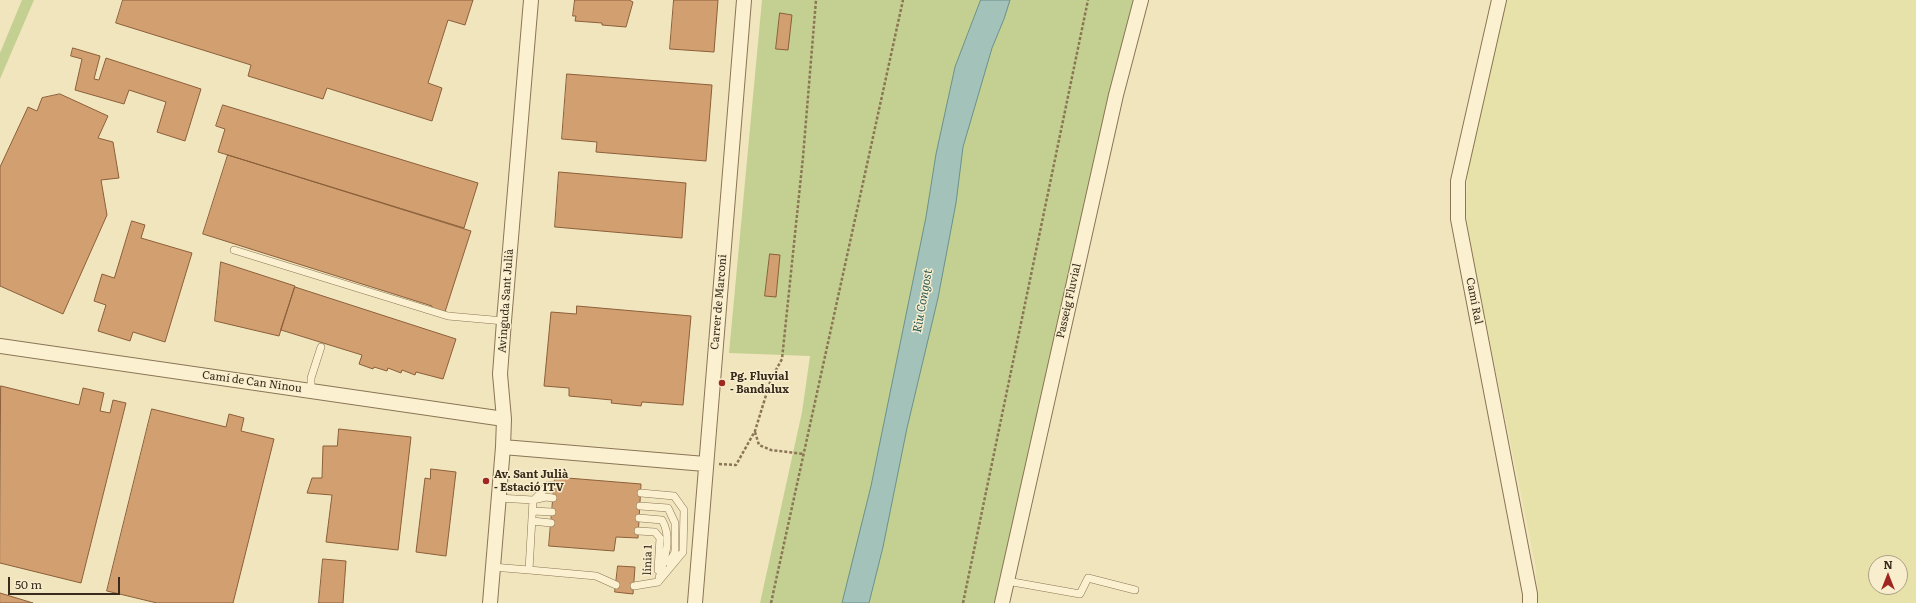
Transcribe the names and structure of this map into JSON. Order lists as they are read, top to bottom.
{
  "streets": {
    "street": [
      "Avinguda Sant Julià",
      "Passeig Fluvial",
      "Camí Ral",
      "Carrer de Marconi",
      "Camí de Can Ninou"
    ],
    "lane": ["línia 1"]
  },
  "crossings": [
    ["Avinguda Sant Julià", "Camí de Can Ninou"]
  ],
  "water": ["Riu Congost"],
  "places": ["Pg. Fluvial - Bandalux", "Av. Sant Julià - Estació ITV"],
  "scale_bar": "50 m",
  "north": "top"
}
